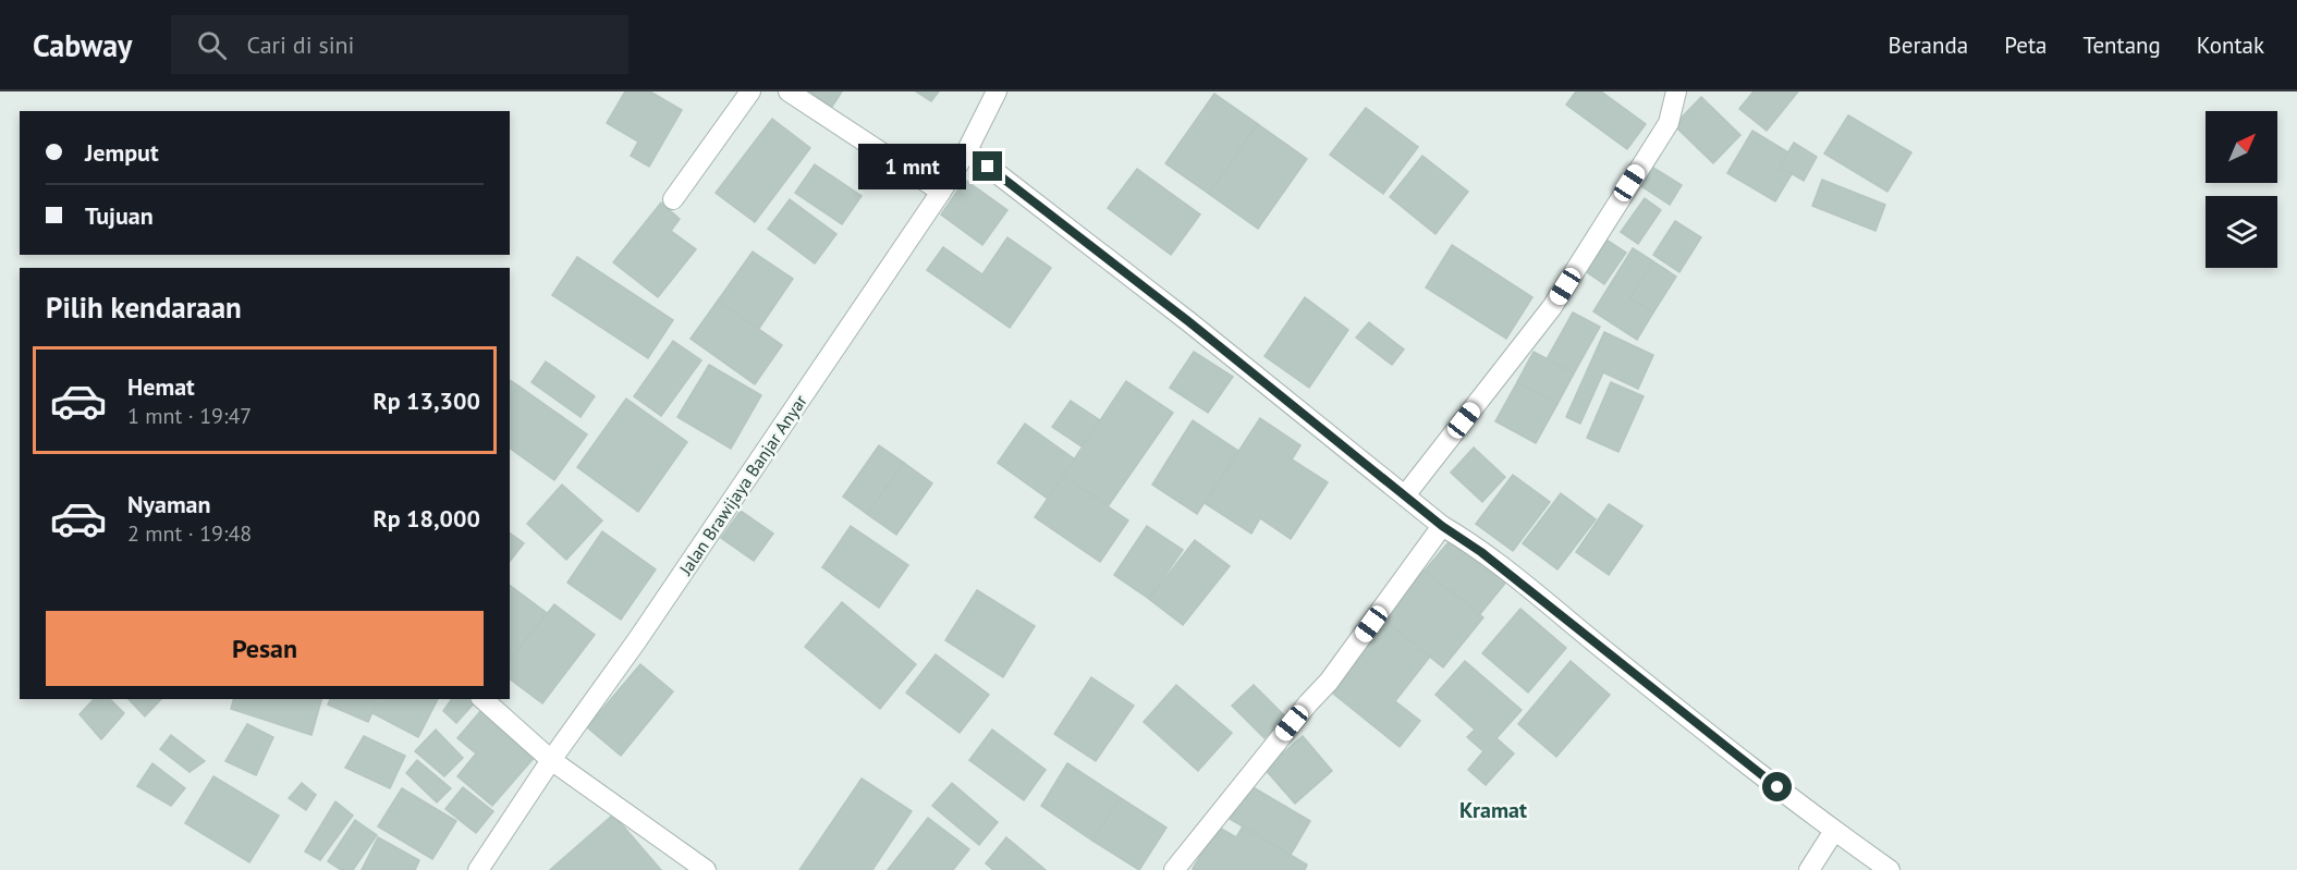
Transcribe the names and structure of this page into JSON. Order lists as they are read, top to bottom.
{
  "streets": {
    "street": ["Jalan Brawijaya Banjar Anyar"]
  },
  "districts": ["Kramat"],
  "north": "top right",
  "page": {
    "header": "Cabway",
    "search": "Cari di sini",
    "nav": [
      "Beranda",
      "Peta",
      "Tentang",
      "Kontak"
    ],
    "banner": ["Jemput", "Tujuan"],
    "bubble": "1 mnt",
    "heading": "Pilih kendaraan",
    "list": [
      {
        "name": "Hemat",
        "note": "1 mnt · 19:47",
        "value": "Rp 13,300"
      },
      {
        "name": "Nyaman",
        "note": "2 mnt · 19:48",
        "value": "Rp 18,000"
      }
    ],
    "buttons": "Pesan"
  }
}
